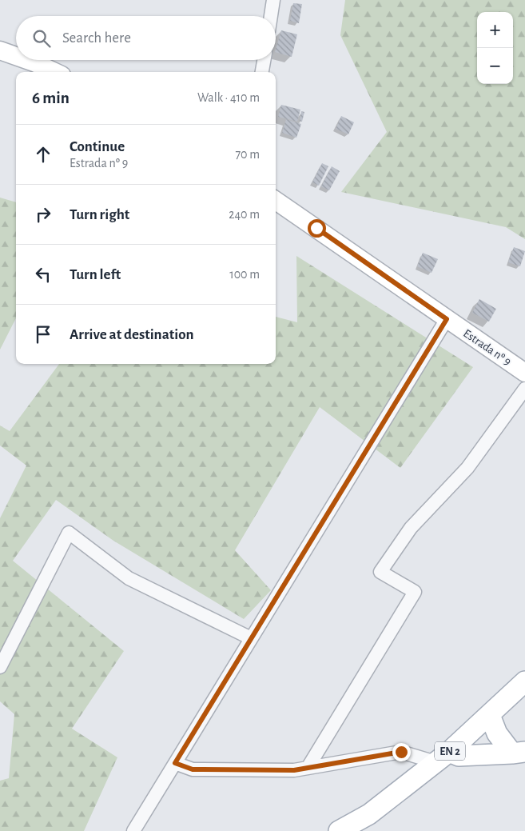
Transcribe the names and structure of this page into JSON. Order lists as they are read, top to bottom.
{
  "streets": {
    "main road": ["Estrada nº 9", "EN 2"]
  },
  "page": {
    "map_buttons": ["+", "−"],
    "search": "Search here",
    "heading": ["6 min", "Walk · 410 m"],
    "list": [
      ["Continue", "Estrada nº 9", "70 m"],
      ["Turn right", "240 m"],
      ["Turn left", "100 m"],
      "Arrive at destination"
    ]
  }
}
